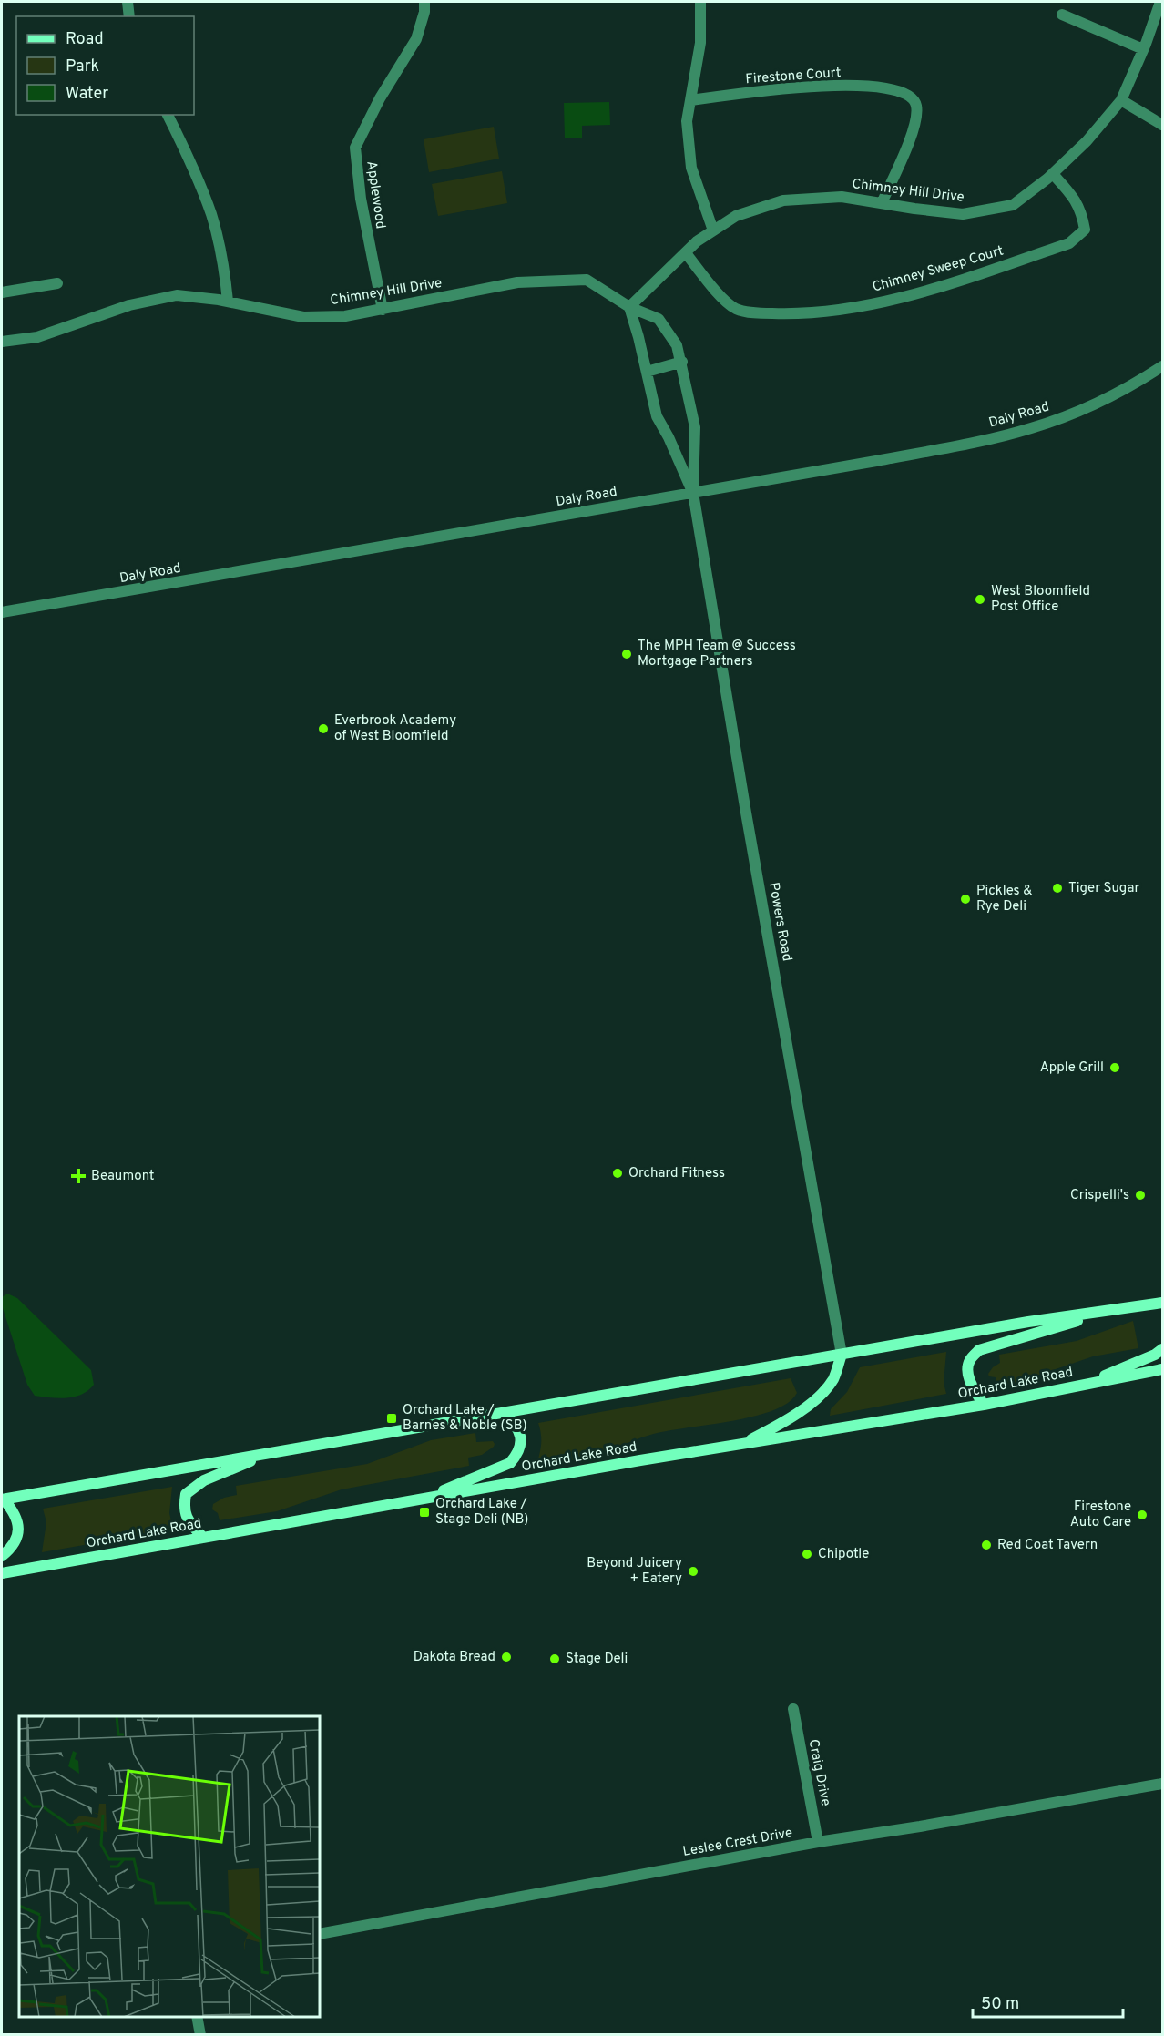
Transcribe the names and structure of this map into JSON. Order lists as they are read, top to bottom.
{
  "streets": {
    "main road": ["Orchard Lake Road"],
    "street": [
      "Firestone Court",
      "Chimney Hill Drive",
      "Applewood",
      "Chimney Sweep Court",
      "Daly Road",
      "Powers Road",
      "Craig Drive",
      "Leslee Crest Drive"
    ]
  },
  "crossings": [
    ["Firestone Court", "Chimney Hill Drive"],
    ["Chimney Hill Drive", "Applewood"],
    ["Chimney Hill Drive", "Chimney Sweep Court"],
    ["Daly Road", "Powers Road"],
    ["Craig Drive", "Leslee Crest Drive"]
  ],
  "places": {
    "other": [
      "West Bloomfield Post Office",
      "The MPH Team @ Success Mortgage Partners",
      "Everbrook Academy of West Bloomfield",
      "Tiger Sugar",
      "Pickles & Rye Deli",
      "Apple Grill",
      "Orchard Fitness",
      "Crispelli's",
      "Firestone Auto Care",
      "Red Coat Tavern",
      "Chipotle",
      "Beyond Juicery + Eatery",
      "Dakota Bread",
      "Stage Deli"
    ],
    "health": ["Beaumont"],
    "transit": ["Orchard Lake / Barnes & Noble (SB)", "Orchard Lake / Stage Deli (NB)"]
  },
  "legend": ["Road", "Park", "Water"],
  "scale_bar": "50 m"
}
